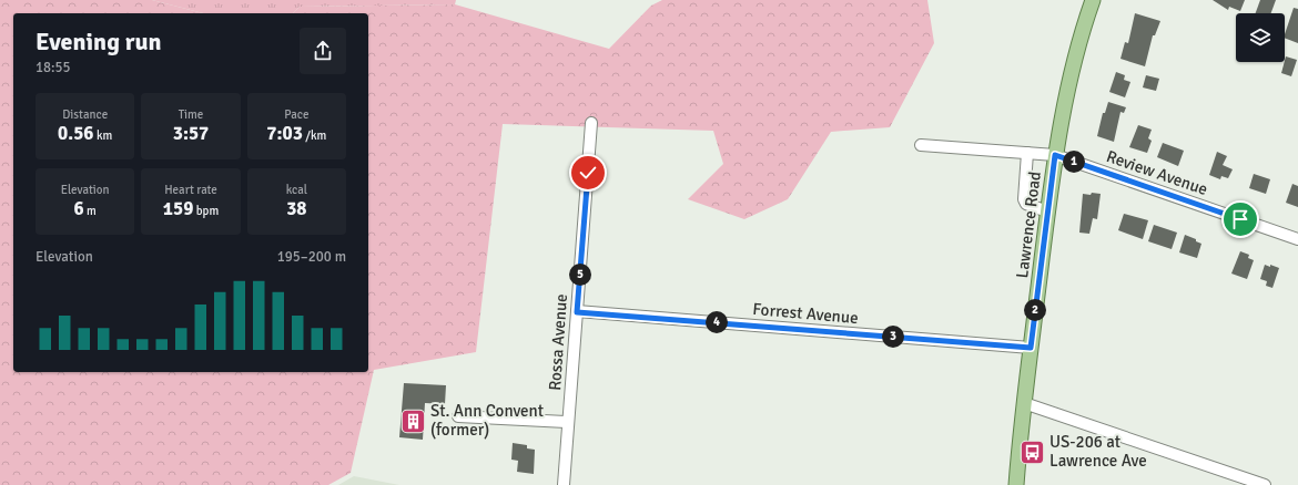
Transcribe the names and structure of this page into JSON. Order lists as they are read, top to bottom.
{
  "streets": {
    "main road": ["Lawrence Road"],
    "street": ["Review Avenue", "Forrest Avenue", "Rossa Avenue"]
  },
  "crossings": [
    ["Review Avenue", "Lawrence Road"],
    ["Lawrence Road", "Forrest Avenue"],
    ["Forrest Avenue", "Rossa Avenue"]
  ],
  "places": {
    "building": ["St. Ann Convent (former)"],
    "bus stop": ["US-206 at Lawrence Ave"]
  },
  "page": {
    "heading": ["Evening run", "18:55"],
    "stats": [
      ["Distance", "0.56 km"],
      ["Time", "3:57"],
      ["Pace", "7:03 /km"],
      ["Elevation", "6 m"],
      ["Heart rate", "159 bpm"],
      ["kcal", "38"]
    ],
    "pins": [
      "1",
      "5",
      "2",
      "4",
      "3"
    ],
    "chart": ["Elevation", "195–200 m"]
  }
}
